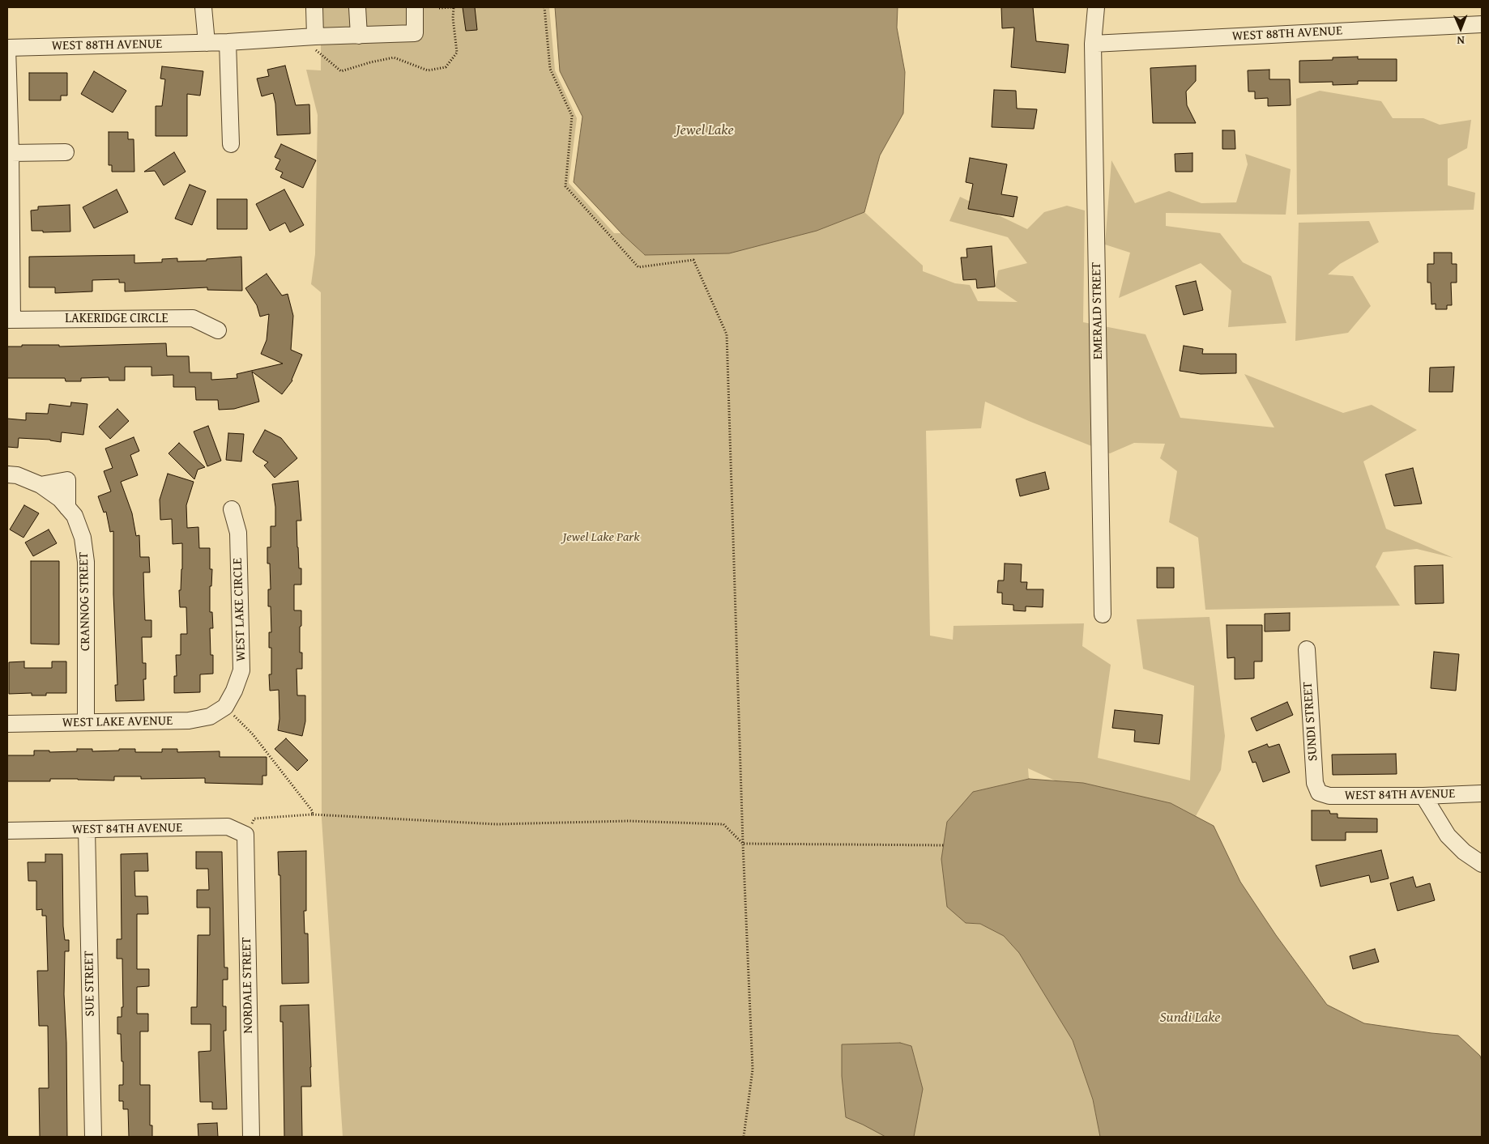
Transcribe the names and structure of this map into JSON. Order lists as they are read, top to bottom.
{
  "streets": {
    "street": [
      "WEST 88TH AVENUE",
      "EMERALD STREET",
      "LAKERIDGE CIRCLE",
      "CRANNOG STREET",
      "WEST LAKE CIRCLE",
      "SUNDI STREET",
      "WEST LAKE AVENUE",
      "WEST 84TH AVENUE",
      "SUE STREET",
      "NORDALE STREET"
    ]
  },
  "crossings": [
    ["WEST 88TH AVENUE", "EMERALD STREET"],
    ["CRANNOG STREET", "WEST LAKE AVENUE"],
    ["WEST LAKE CIRCLE", "WEST LAKE AVENUE"],
    ["SUNDI STREET", "WEST 84TH AVENUE"],
    ["WEST 84TH AVENUE", "SUE STREET"],
    ["WEST 84TH AVENUE", "NORDALE STREET"]
  ],
  "water": ["Jewel Lake", "Sundi Lake"],
  "parks": ["Jewel Lake Park"],
  "north": "bottom"
}
